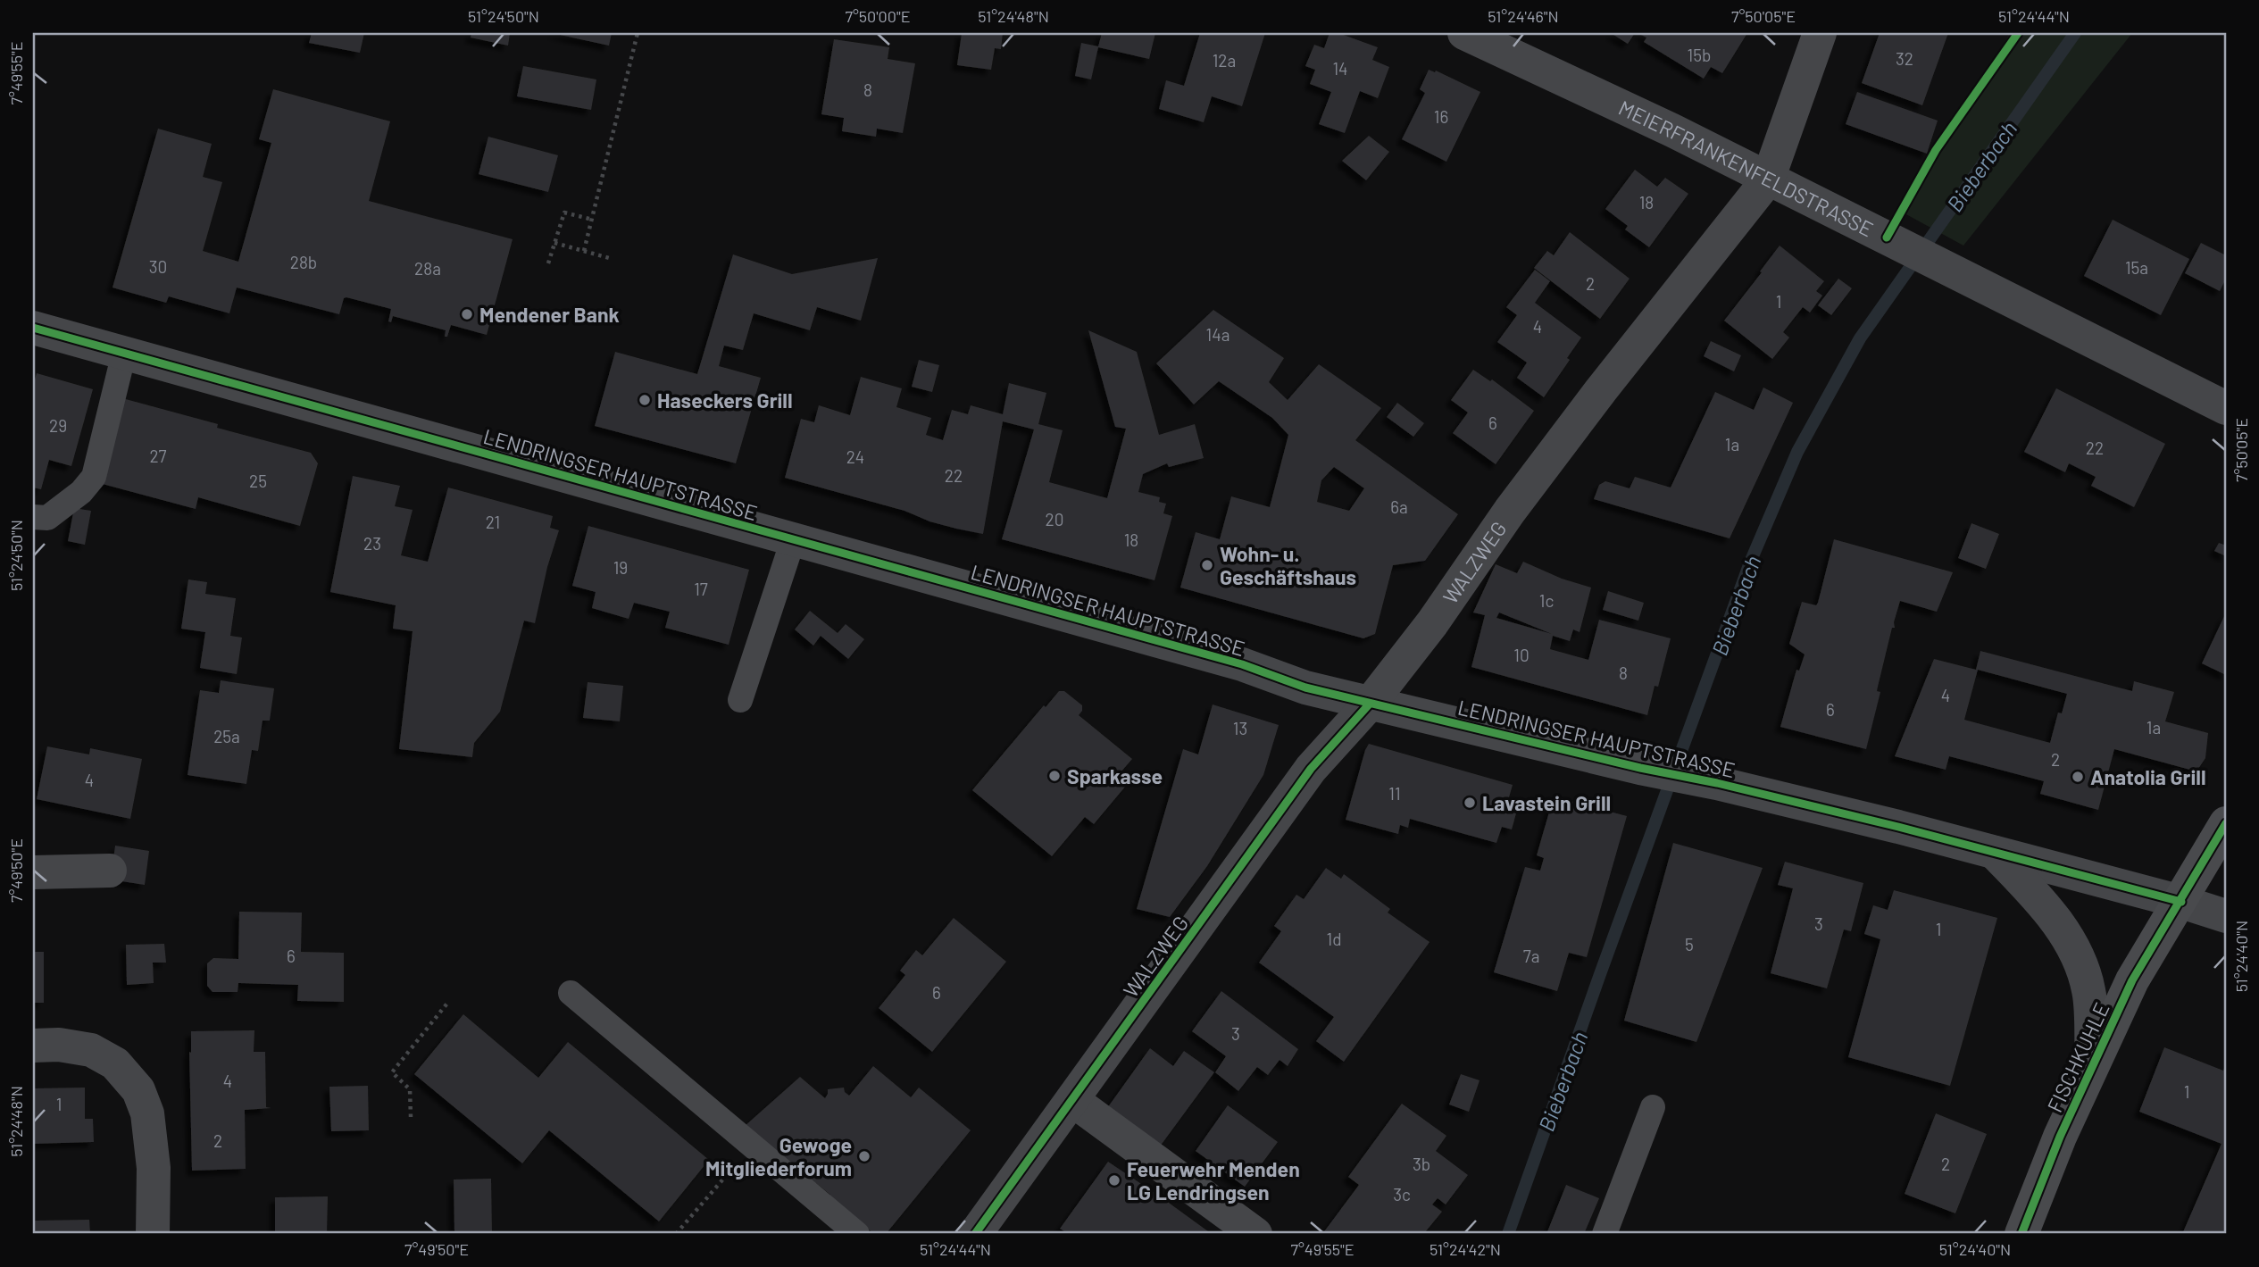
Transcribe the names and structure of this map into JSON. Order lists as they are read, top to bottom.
{
  "streets": {
    "main road": ["FISCHKUHLE"],
    "street": ["MEIERFRANKENFELDSTRASSE", "LENDRINGSER HAUPTSTRASSE", "WALZWEG"]
  },
  "crossings": [
    ["MEIERFRANKENFELDSTRASSE", "WALZWEG"],
    ["LENDRINGSER HAUPTSTRASSE", "WALZWEG"],
    ["LENDRINGSER HAUPTSTRASSE", "FISCHKUHLE"]
  ],
  "water": ["Bieberbach"],
  "places": [
    "Mendener Bank",
    "Haseckers Grill",
    "Wohn- u. Geschäftshaus",
    "Sparkasse",
    "Anatolia Grill",
    "Lavastein Grill",
    "Gewoge Mitgliederforum",
    "Feuerwehr Menden LG Lendringsen"
  ],
  "house_numbers": [
    "15b",
    "32",
    "12a",
    "14",
    "8",
    "16",
    "18",
    "28b",
    "30",
    "15a",
    "28a",
    "2",
    "1",
    "4",
    "14a",
    "6",
    "29",
    "1a",
    "22",
    "27",
    "24",
    "22",
    "25",
    "6a",
    "20",
    "21",
    "18",
    "23",
    "19",
    "17",
    "1c",
    "10",
    "8",
    "4",
    "6",
    "1a",
    "13",
    "25a",
    "2",
    "4",
    "11",
    "3",
    "1",
    "1d",
    "5",
    "6",
    "7a",
    "6",
    "3",
    "4",
    "1",
    "1",
    "2",
    "3b",
    "2",
    "3c"
  ],
  "coordinates": [
    "51°24'50\"N",
    "7°50'00\"E",
    "51°24'48\"N",
    "51°24'46\"N",
    "7°50'05\"E",
    "51°24'44\"N",
    "7°49'55\"E",
    "7°49'50\"E",
    "51°24'40\"N",
    "51°24'42\"N"
  ]
}
